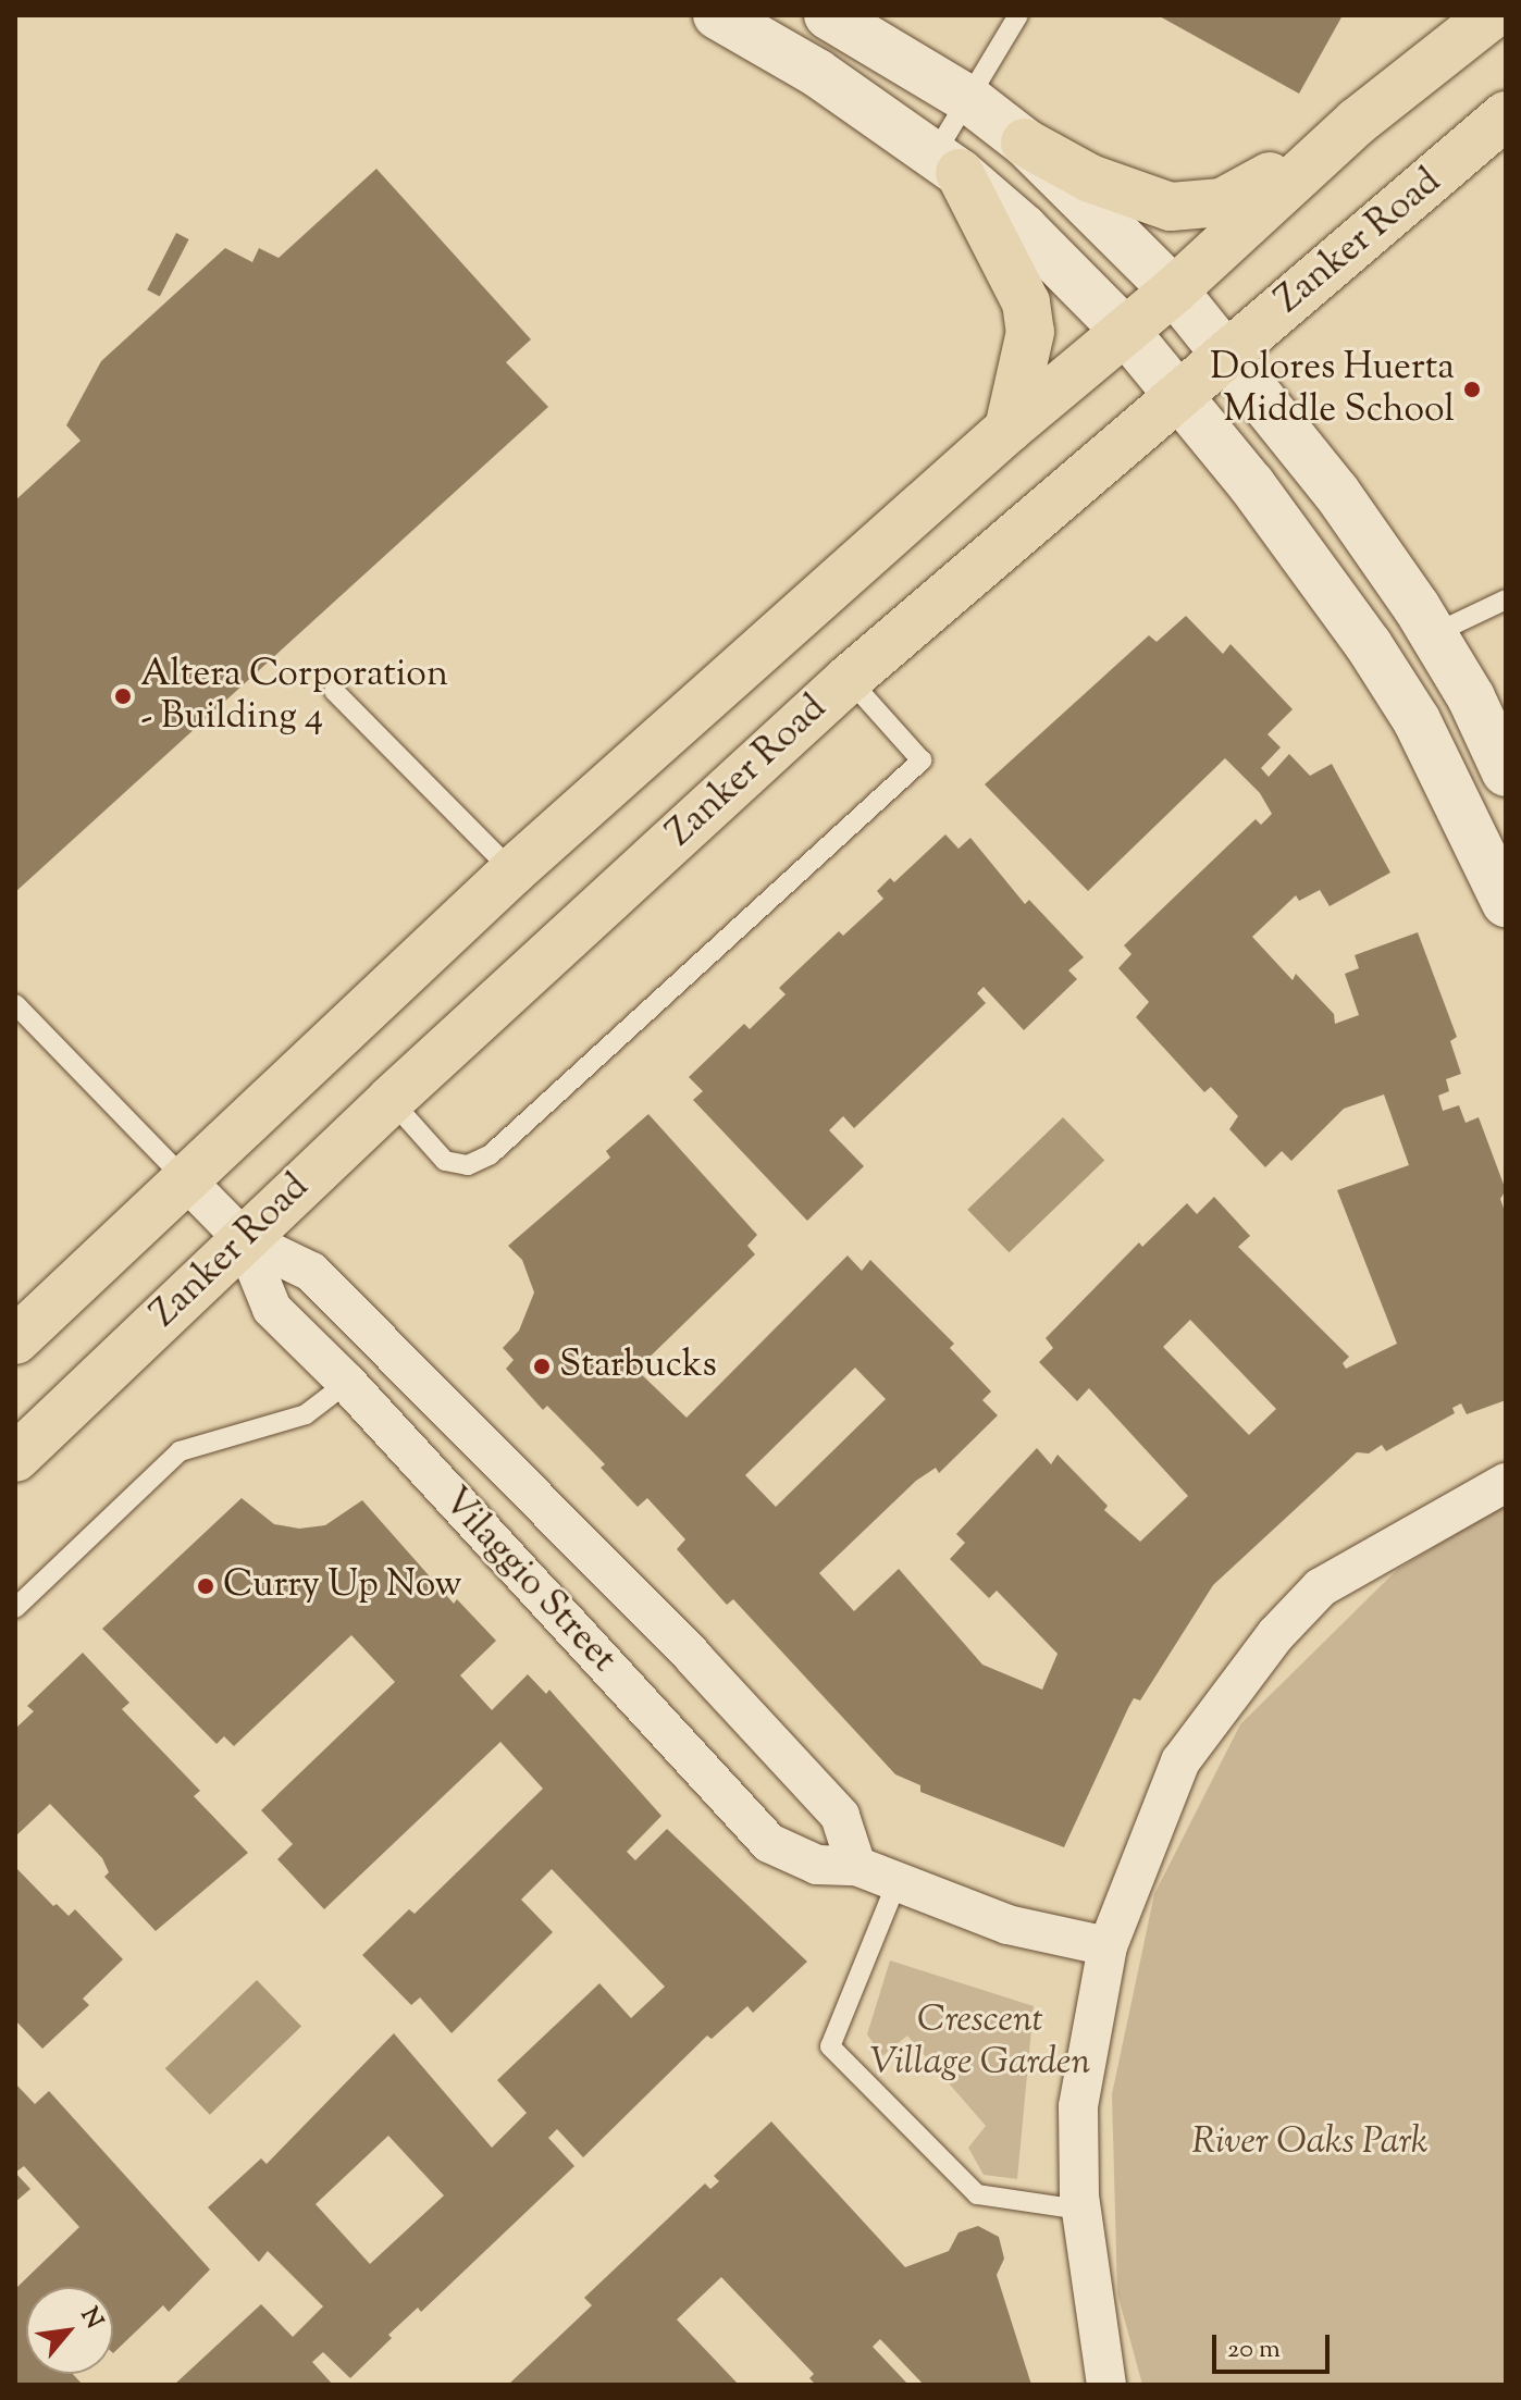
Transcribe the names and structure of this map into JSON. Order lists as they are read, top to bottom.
{
  "streets": {
    "main road": ["Zanker Road"],
    "street": ["Vilaggio Street"]
  },
  "crossings": [
    ["Zanker Road", "Vilaggio Street"]
  ],
  "parks": ["Crescent Village Garden", "River Oaks Park"],
  "places": [
    "Dolores Huerta Middle School",
    "Altera Corporation - Building 4",
    "Starbucks",
    "Curry Up Now"
  ],
  "scale_bar": "20 m",
  "north": "top right"
}
